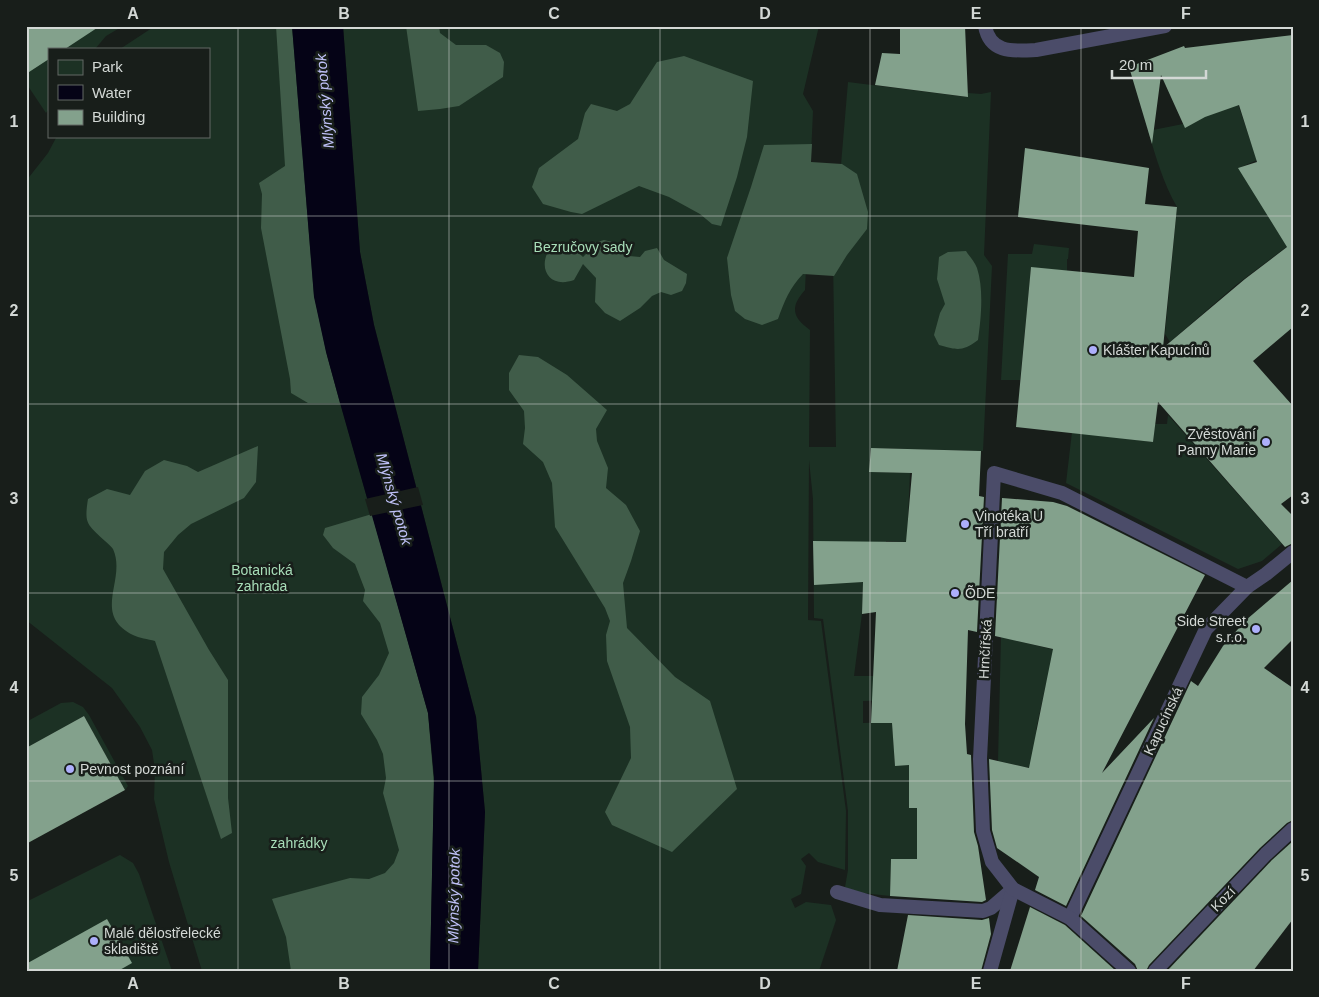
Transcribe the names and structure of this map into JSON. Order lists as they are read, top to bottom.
{
  "streets": {
    "street": ["Hrnčířská", "Kapucínská", "Kozí"]
  },
  "crossings": [
    ["Hrnčířská", "Kapucínská"]
  ],
  "water": ["Mlýnský potok"],
  "parks": ["Bezručovy sady", "Botanická zahrada", "zahrádky"],
  "places": [
    "Klášter Kapucínů",
    "Zvěstování Panny Marie",
    "Vinotéka U Tří bratří",
    "ÕDE",
    "Side Street s.r.o.",
    "Pevnost poznání",
    "Malé dělostřelecké skladiště"
  ],
  "legend": ["Park", "Water", "Building"],
  "scale_bar": "20 m",
  "grid": {
    "columns": [
      "A",
      "B",
      "C",
      "D",
      "E",
      "F"
    ],
    "rows": [
      "1",
      "2",
      "3",
      "4",
      "5"
    ]
  }
}
